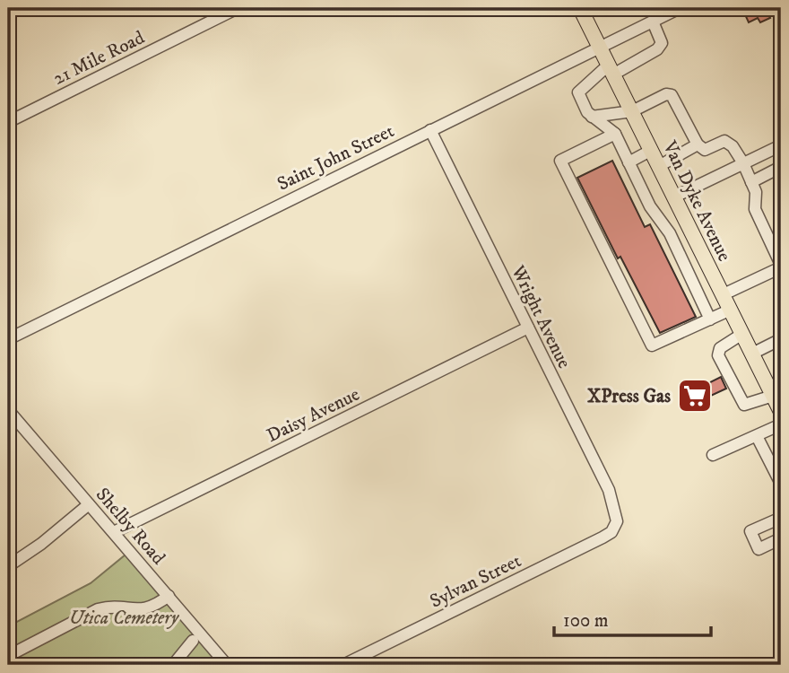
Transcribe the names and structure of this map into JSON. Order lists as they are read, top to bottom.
{
  "streets": {
    "main road": ["Van Dyke Avenue"],
    "street": [
      "21 Mile Road",
      "Saint John Street",
      "Wright Avenue",
      "Daisy Avenue",
      "Shelby Road",
      "Sylvan Street"
    ]
  },
  "crossings": [
    ["Saint John Street", "Van Dyke Avenue"],
    ["Saint John Street", "Wright Avenue"],
    ["Wright Avenue", "Daisy Avenue"],
    ["Wright Avenue", "Sylvan Street"],
    ["Daisy Avenue", "Shelby Road"]
  ],
  "parks": ["Utica Cemetery"],
  "places": {
    "supermarket": ["XPress Gas"]
  },
  "scale_bar": "100 m"
}
